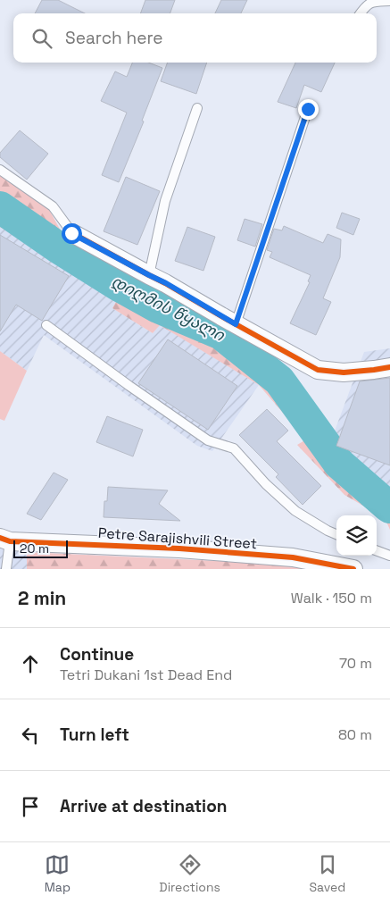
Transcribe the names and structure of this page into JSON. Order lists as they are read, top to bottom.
{
  "streets": {
    "street": ["Petre Sarajishvili Street"]
  },
  "water": ["დიღმის წყალი"],
  "scale_bar": "20 m",
  "page": {
    "search": "Search here",
    "scale": "20 m",
    "heading": ["2 min", "Walk · 150 m"],
    "list": [
      ["Continue", "Tetri Dukani 1st Dead End", "70 m"],
      ["Turn left", "80 m"],
      "Arrive at destination"
    ],
    "nav": ["Map", "Directions", "Saved"]
  }
}
